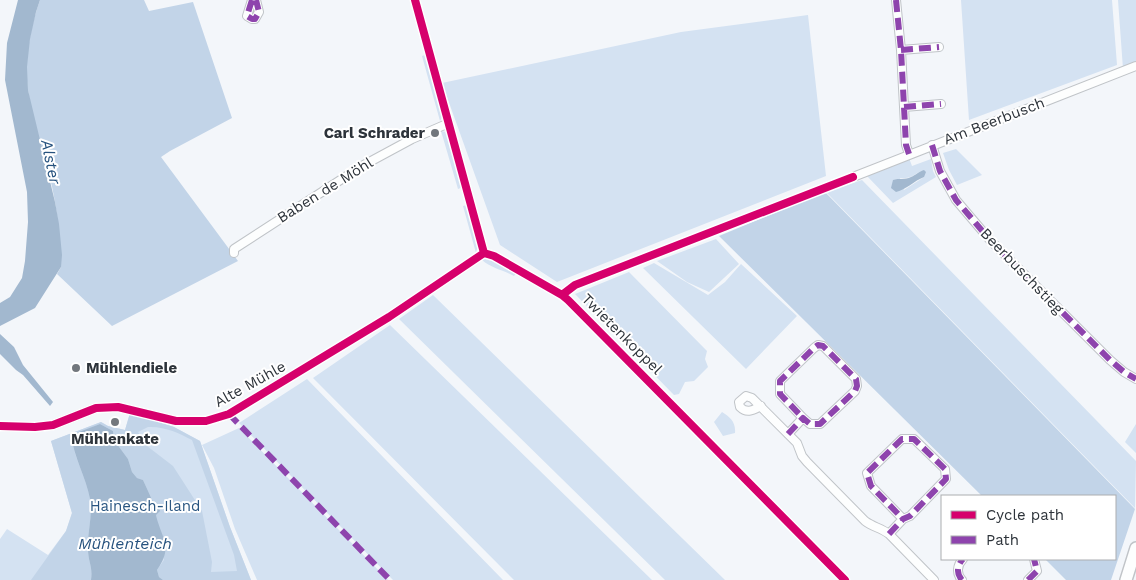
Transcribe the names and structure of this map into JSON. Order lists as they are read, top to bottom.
{
  "streets": {
    "street": [
      "Am Beerbusch",
      "Baben de Möhl",
      "Beerbuschstieg",
      "Twietenkoppel",
      "Alte Mühle"
    ]
  },
  "crossings": [
    ["Am Beerbusch", "Beerbuschstieg"],
    ["Twietenkoppel", "Alte Mühle"]
  ],
  "water": ["Alster", "Mühlenteich"],
  "parks": ["Hainesch-Iland"],
  "places": ["Carl Schrader", "Mühlendiele", "Mühlenkate"],
  "legend": ["Cycle path", "Path"]
}
